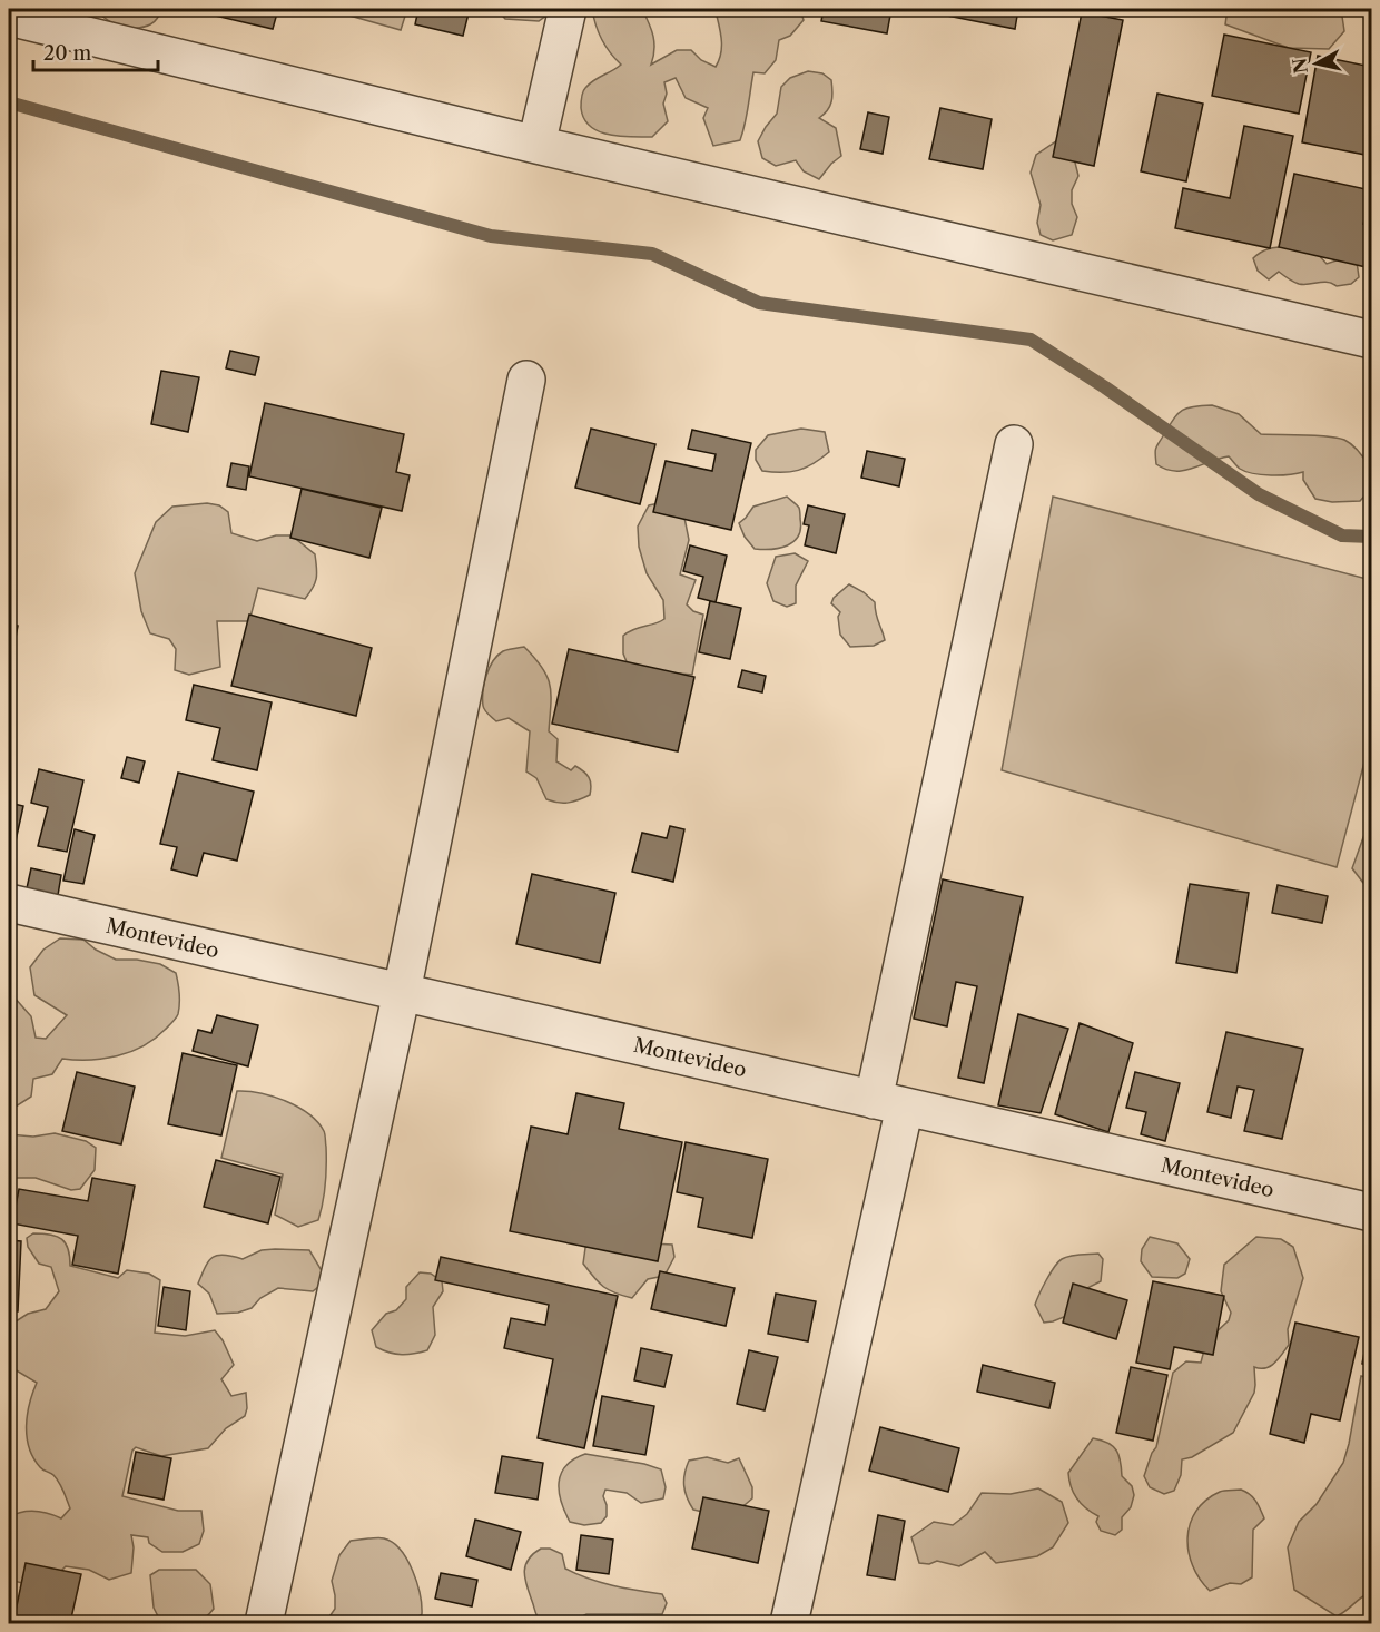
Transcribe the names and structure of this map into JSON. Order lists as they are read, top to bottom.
{
  "streets": {
    "street": ["Montevideo"]
  },
  "scale_bar": "20 m",
  "north": "left"
}
